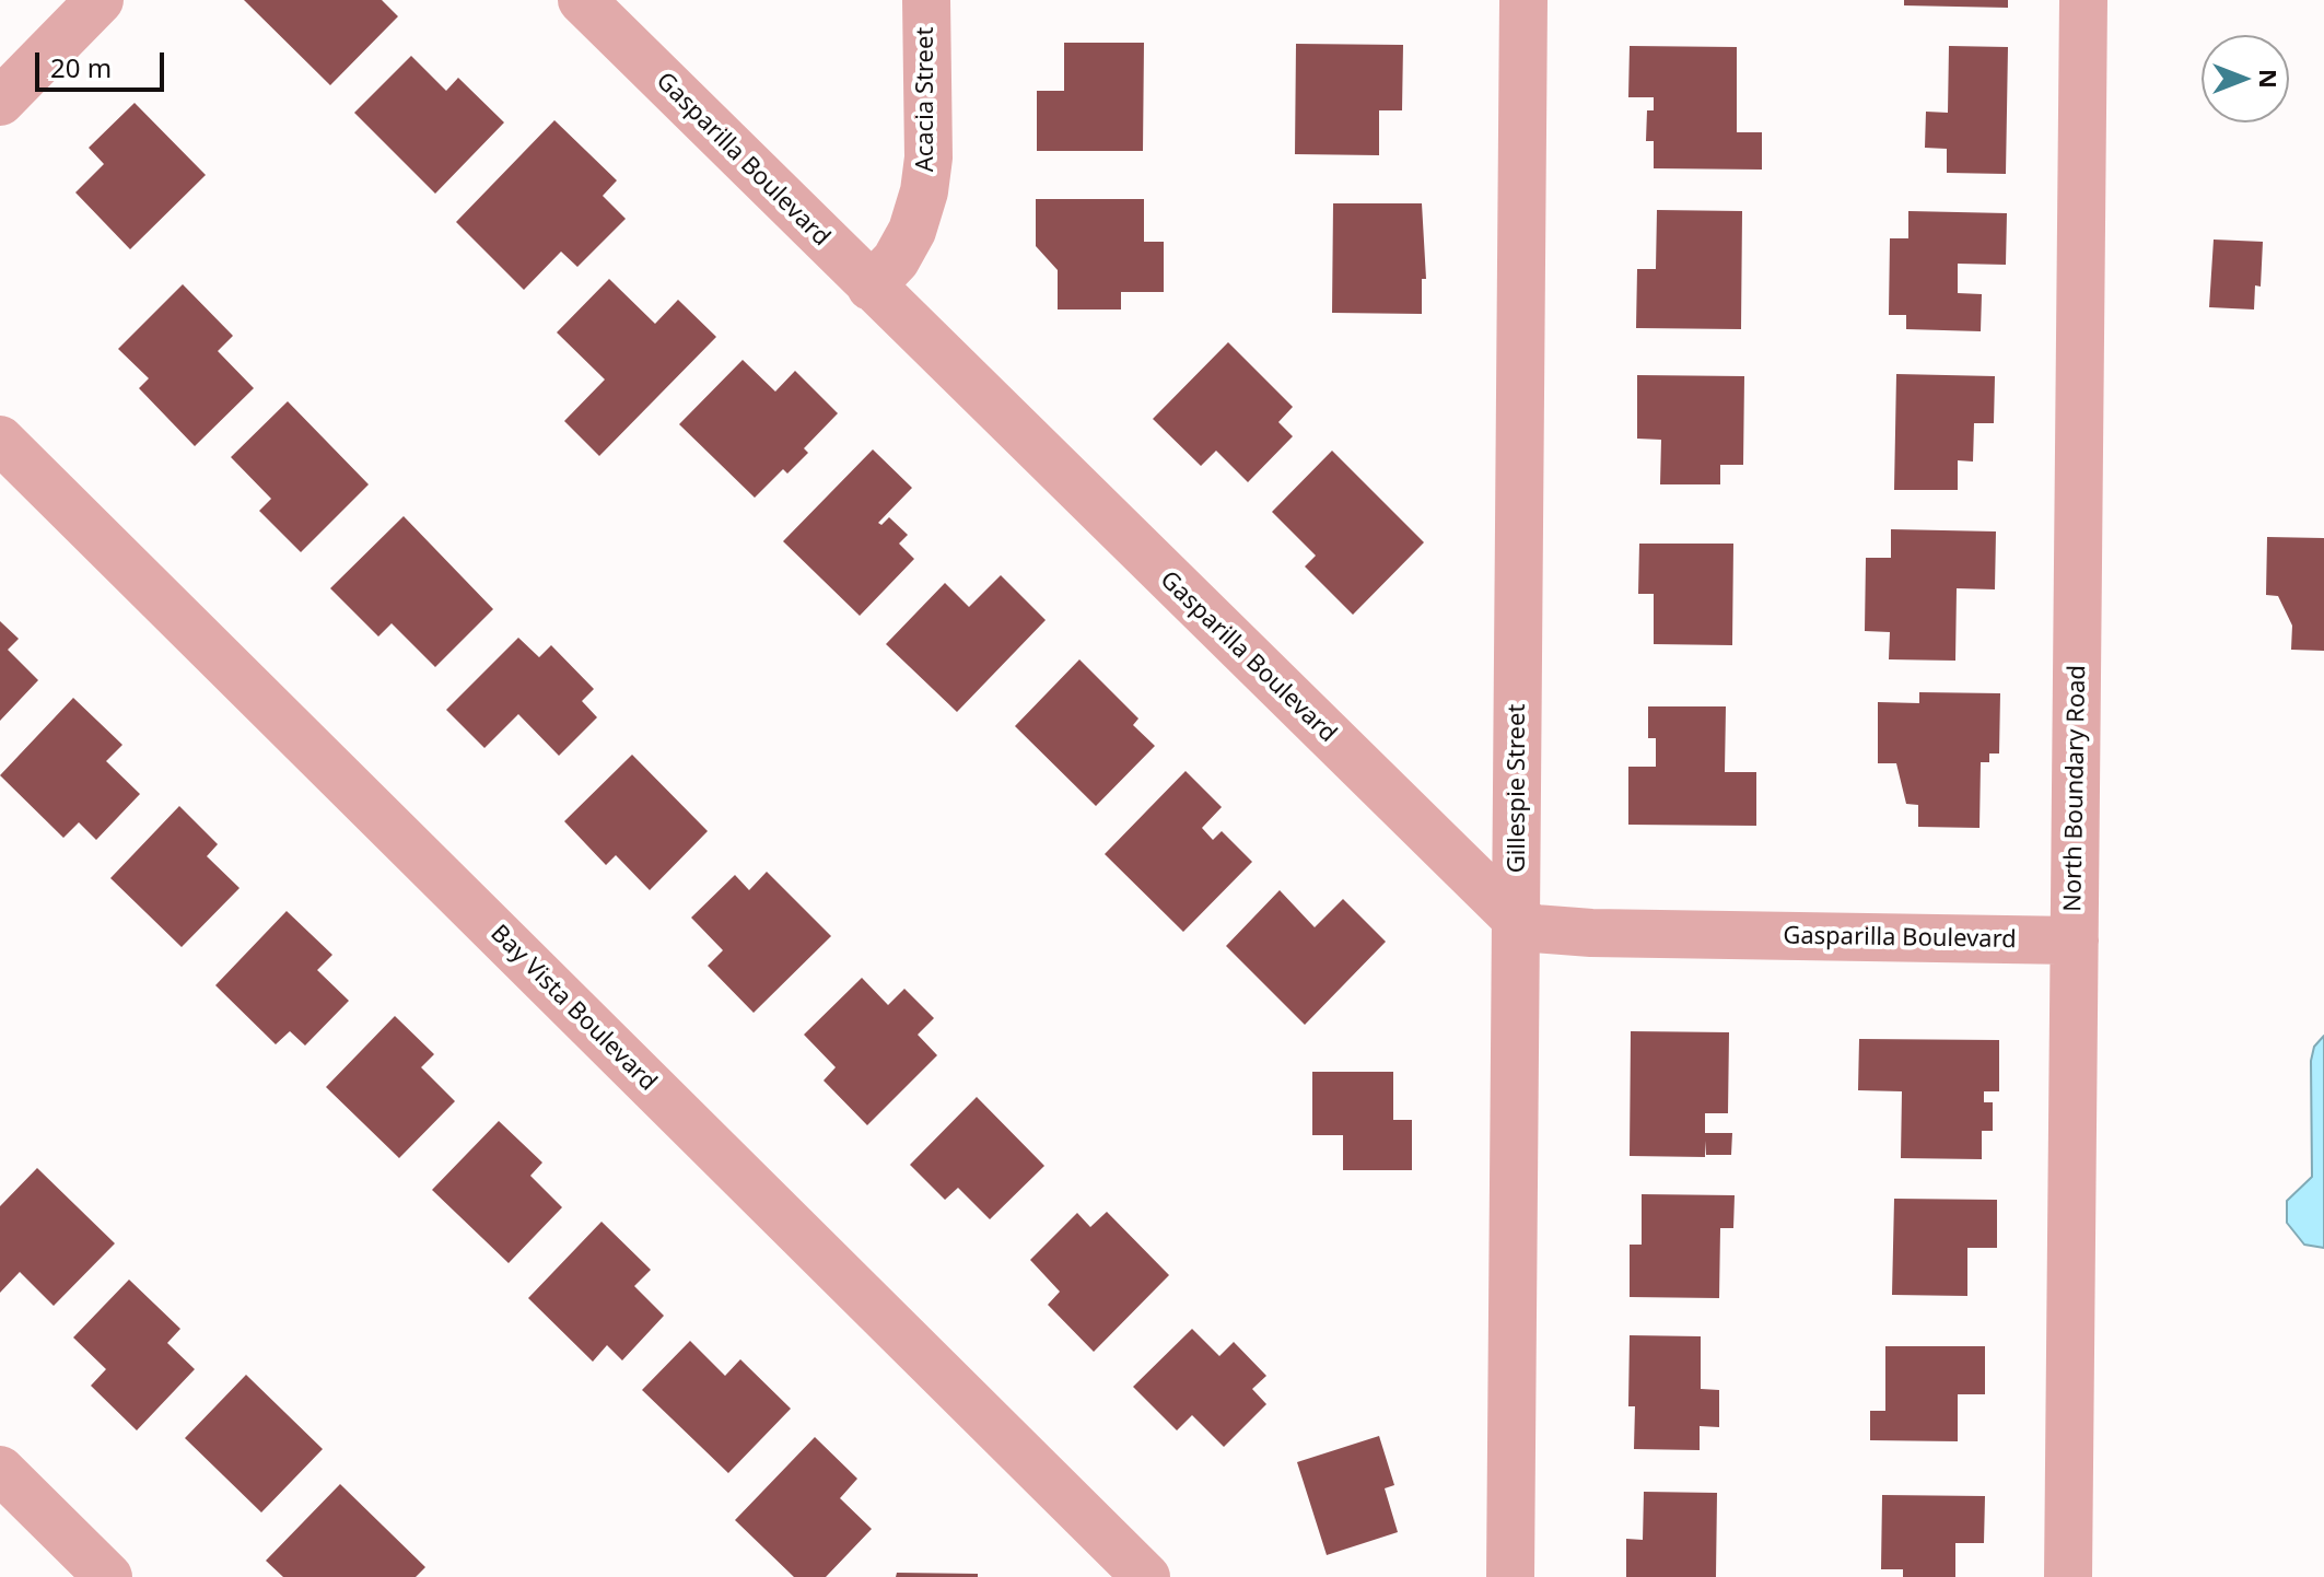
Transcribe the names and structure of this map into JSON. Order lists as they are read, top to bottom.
{
  "streets": {
    "street": [
      "Acacia Street",
      "Gasparilla Boulevard",
      "Gillespie Street",
      "North Boundary Road",
      "Bay Vista Boulevard"
    ]
  },
  "crossings": [
    ["Acacia Street", "Gasparilla Boulevard"],
    ["Gasparilla Boulevard", "Gillespie Street"],
    ["Gasparilla Boulevard", "North Boundary Road"]
  ],
  "scale_bar": "20 m",
  "north": "right"
}
